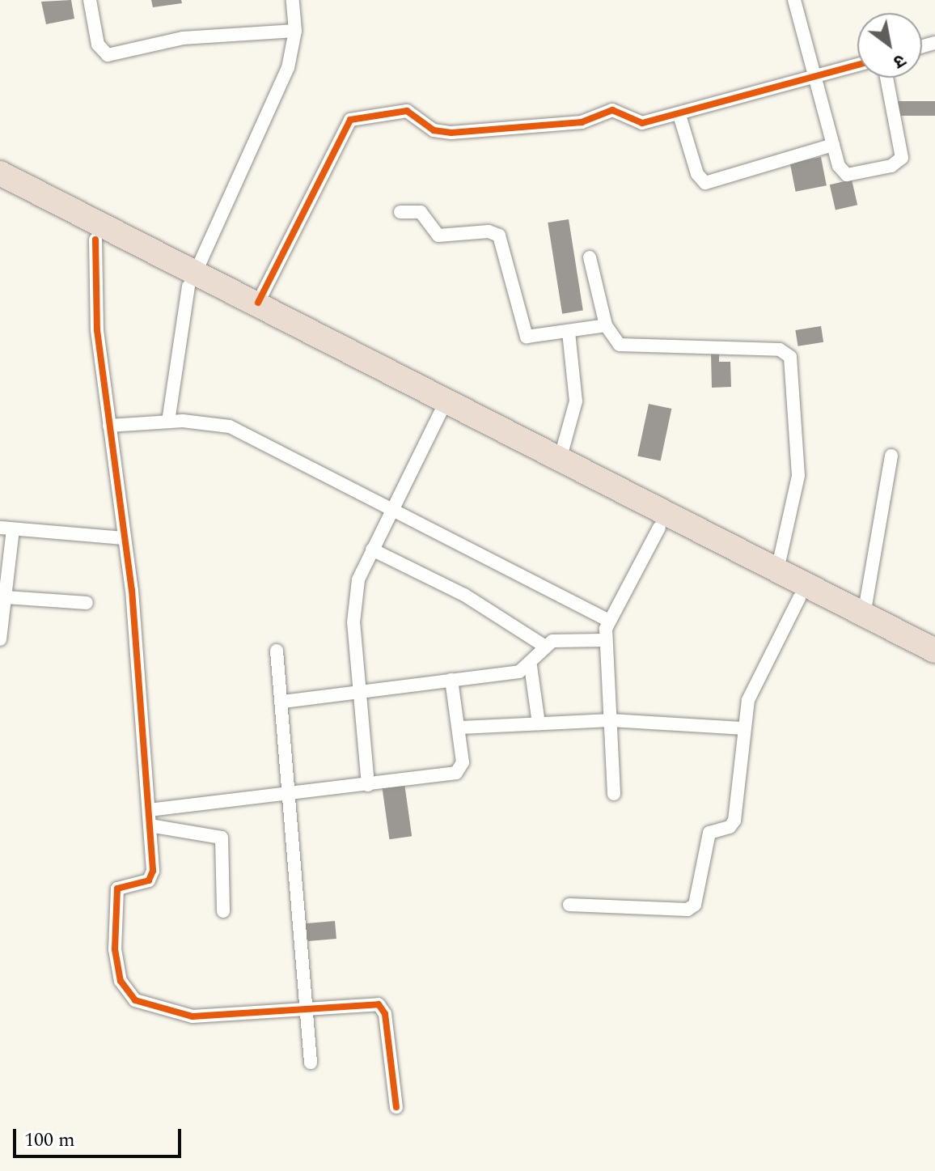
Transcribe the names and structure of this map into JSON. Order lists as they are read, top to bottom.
{
  "scale_bar": "100 m",
  "north": "bottom right"
}
